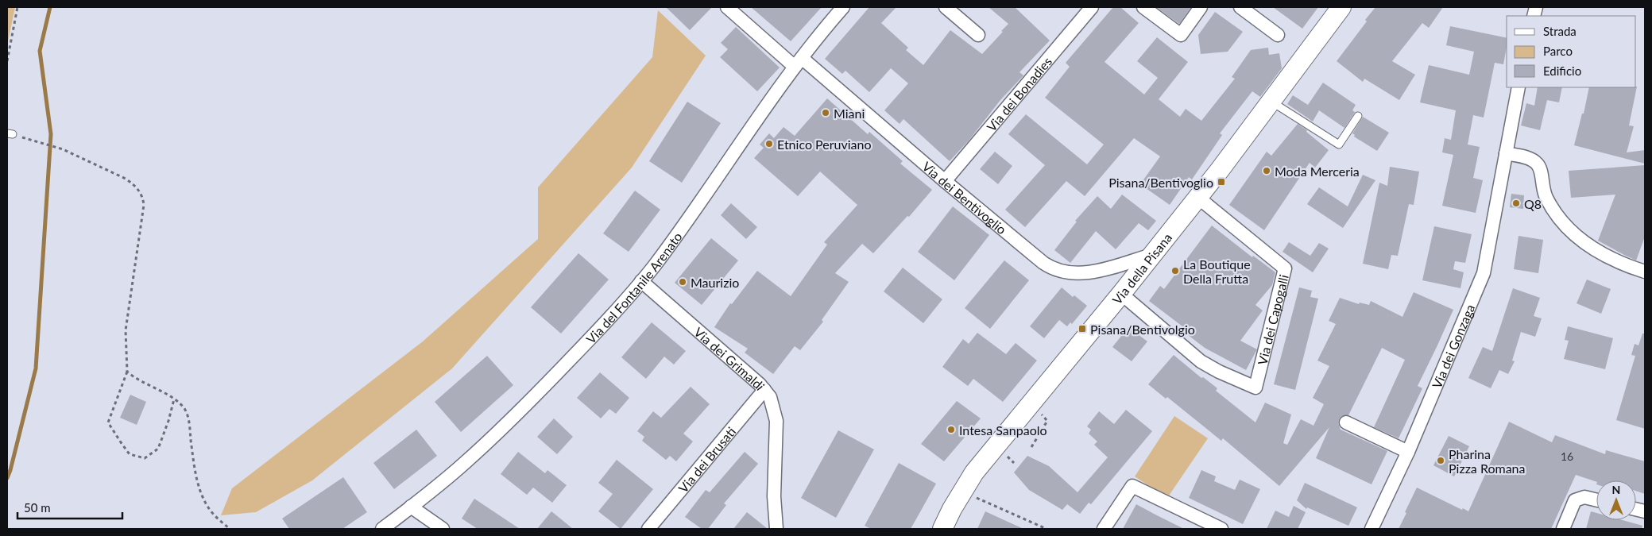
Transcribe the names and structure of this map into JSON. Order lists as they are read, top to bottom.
{
  "streets": {
    "main road": ["Via della Pisana"],
    "street": [
      "Via dei Bonadies",
      "Via dei Bentivoglio",
      "Via del Fontanile Arenato",
      "Via dei Capogalli",
      "Via dei Gonzaga",
      "Via dei Grimaldi",
      "Via dei Brusati"
    ]
  },
  "crossings": [
    ["Via dei Bonadies", "Via dei Bentivoglio"],
    ["Via dei Bentivoglio", "Via della Pisana"],
    ["Via dei Bentivoglio", "Via del Fontanile Arenato"],
    ["Via della Pisana", "Via dei Capogalli"],
    ["Via del Fontanile Arenato", "Via dei Grimaldi"],
    ["Via dei Grimaldi", "Via dei Brusati"]
  ],
  "places": {
    "other": [
      "Miani",
      "Etnico Peruviano",
      "Moda Merceria",
      "Q8",
      "La Boutique Della Frutta",
      "Maurizio",
      "Intesa Sanpaolo",
      "Pharina Pizza Romana"
    ],
    "transit": ["Pisana/Bentivoglio", "Pisana/Bentivolgio"]
  },
  "house_numbers": ["16"],
  "legend": ["Strada", "Parco", "Edificio"],
  "scale_bar": "50 m",
  "north": "top"
}
